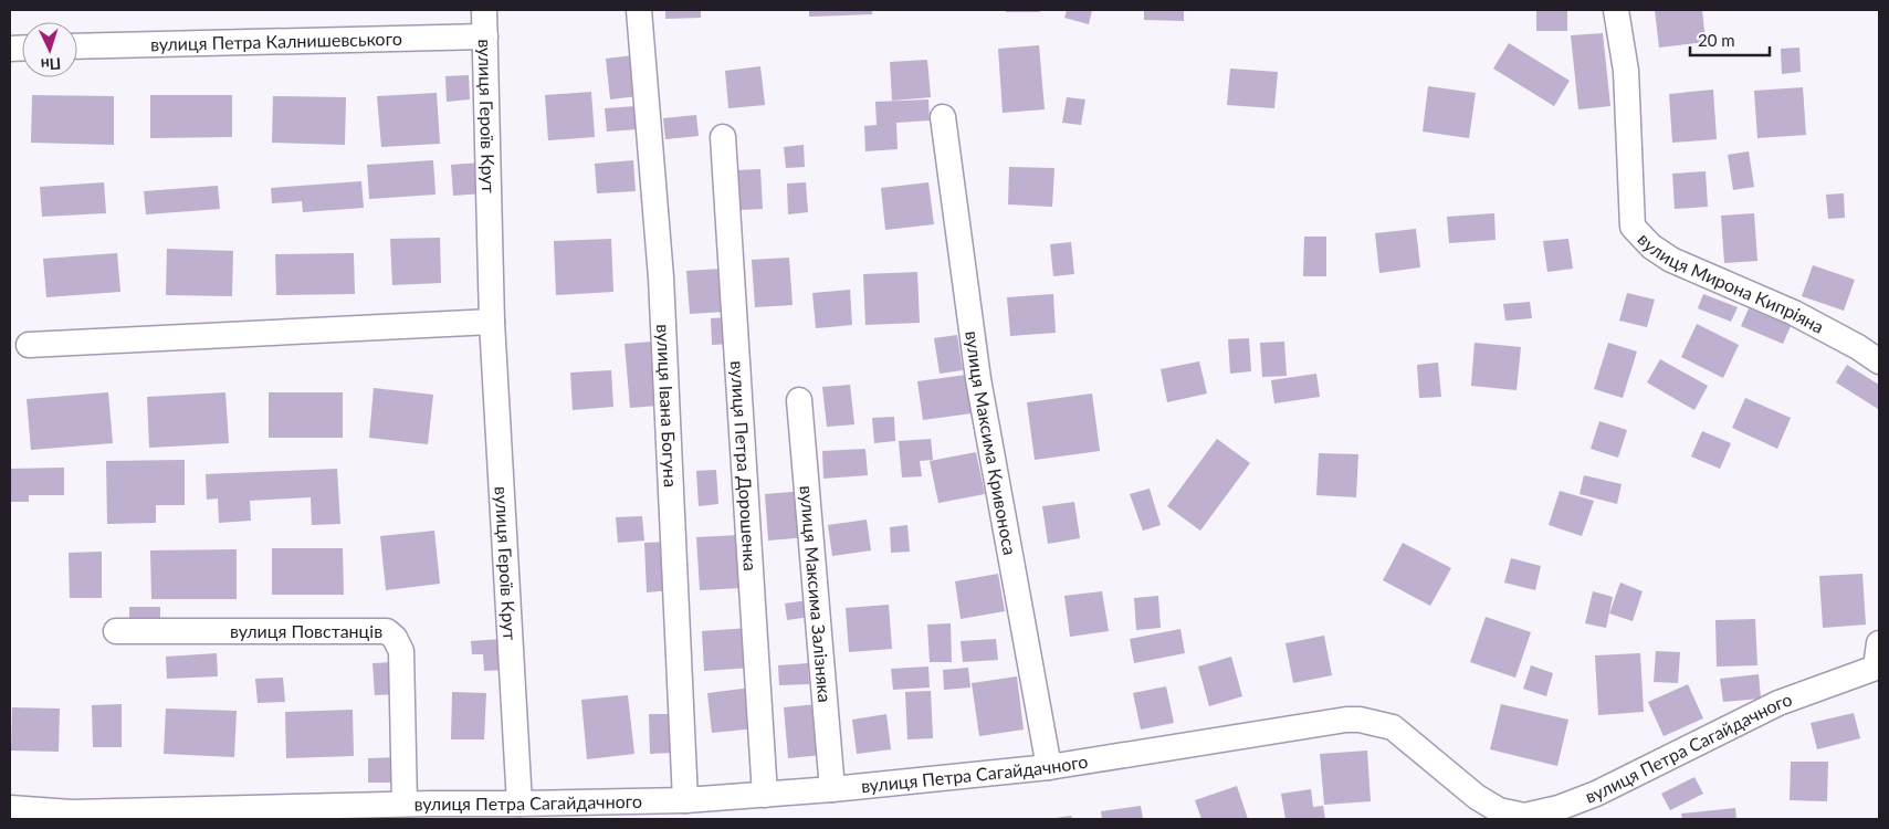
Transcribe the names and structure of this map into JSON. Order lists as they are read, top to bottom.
{
  "streets": {
    "street": [
      "вулиця Петра Калнишевського",
      "вулиця Героїв Крут",
      "вулиця Мирона Кипріяна",
      "вулиця Івана Богуна",
      "вулиця Максима Кривоноса",
      "вулиця Петра Дорошенка",
      "вулиця Максима Залізняка",
      "вулиця Повстанців",
      "вулиця Петра Сагайдачного"
    ]
  },
  "crossings": [
    ["вулиця Петра Калнишевського", "вулиця Героїв Крут"],
    ["вулиця Героїв Крут", "вулиця Петра Сагайдачного"],
    ["вулиця Івана Богуна", "вулиця Петра Сагайдачного"],
    ["вулиця Максима Кривоноса", "вулиця Петра Сагайдачного"],
    ["вулиця Петра Дорошенка", "вулиця Петра Сагайдачного"],
    ["вулиця Максима Залізняка", "вулиця Петра Сагайдачного"],
    ["вулиця Повстанців", "вулиця Петра Сагайдачного"]
  ],
  "scale_bar": "20 m",
  "north": "bottom"
}
